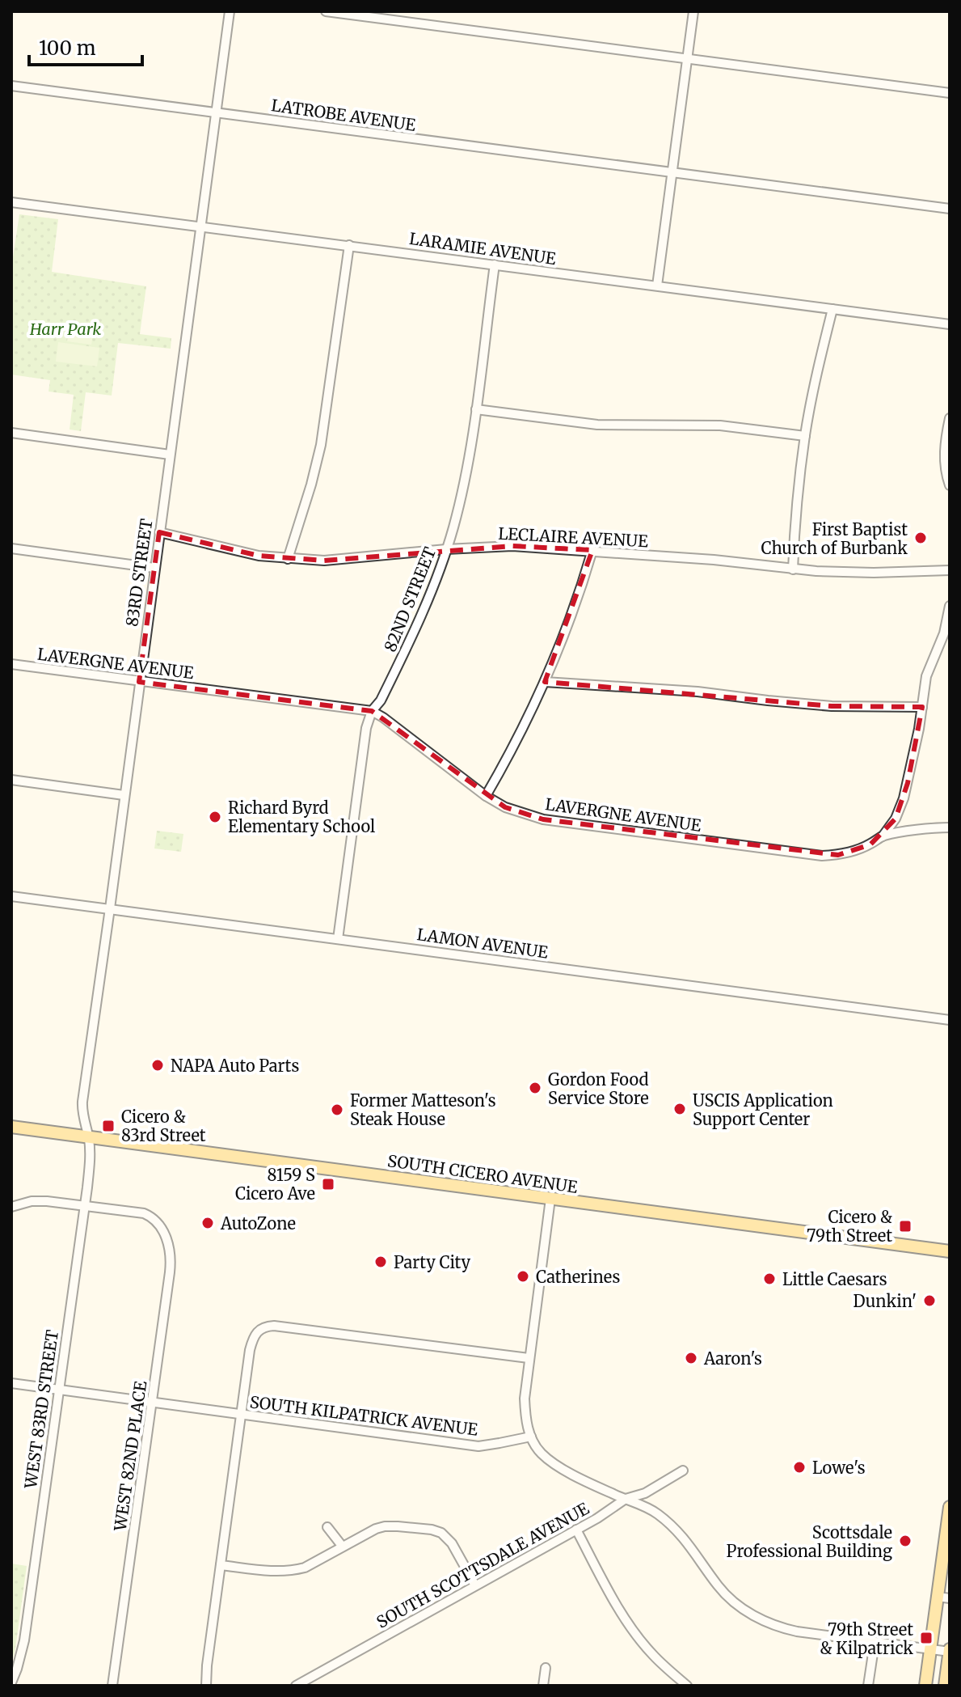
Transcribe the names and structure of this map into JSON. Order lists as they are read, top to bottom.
{
  "streets": {
    "main road": ["SOUTH CICERO AVENUE"],
    "street": [
      "LATROBE AVENUE",
      "LARAMIE AVENUE",
      "LECLAIRE AVENUE",
      "83RD STREET",
      "82ND STREET",
      "LAVERGNE AVENUE",
      "LAMON AVENUE",
      "WEST 83RD STREET",
      "SOUTH KILPATRICK AVENUE",
      "WEST 82ND PLACE",
      "SOUTH SCOTTSDALE AVENUE"
    ]
  },
  "crossings": [
    ["LATROBE AVENUE", "83RD STREET"],
    ["LARAMIE AVENUE", "83RD STREET"],
    ["LARAMIE AVENUE", "82ND STREET"],
    ["LECLAIRE AVENUE", "83RD STREET"],
    ["LECLAIRE AVENUE", "82ND STREET"],
    ["83RD STREET", "LAVERGNE AVENUE"],
    ["83RD STREET", "LAMON AVENUE"],
    ["83RD STREET", "SOUTH CICERO AVENUE"],
    ["83RD STREET", "WEST 83RD STREET"],
    ["82ND STREET", "LAVERGNE AVENUE"],
    ["82ND STREET", "LAMON AVENUE"],
    ["SOUTH CICERO AVENUE", "WEST 83RD STREET"],
    ["WEST 83RD STREET", "SOUTH KILPATRICK AVENUE"],
    ["WEST 83RD STREET", "WEST 82ND PLACE"],
    ["SOUTH KILPATRICK AVENUE", "WEST 82ND PLACE"]
  ],
  "parks": ["Harr Park"],
  "places": {
    "other": [
      "First Baptist Church of Burbank",
      "Richard Byrd Elementary School",
      "NAPA Auto Parts",
      "Gordon Food Service Store",
      "USCIS Application Support Center",
      "Former Matteson's Steak House",
      "AutoZone",
      "Party City",
      "Catherines",
      "Little Caesars",
      "Dunkin'",
      "Aaron's",
      "Lowe's",
      "Scottsdale Professional Building"
    ],
    "transit": [
      "Cicero & 83rd Street",
      "8159 S Cicero Ave",
      "Cicero & 79th Street",
      "79th Street & Kilpatrick"
    ]
  },
  "scale_bar": "100 m"
}
